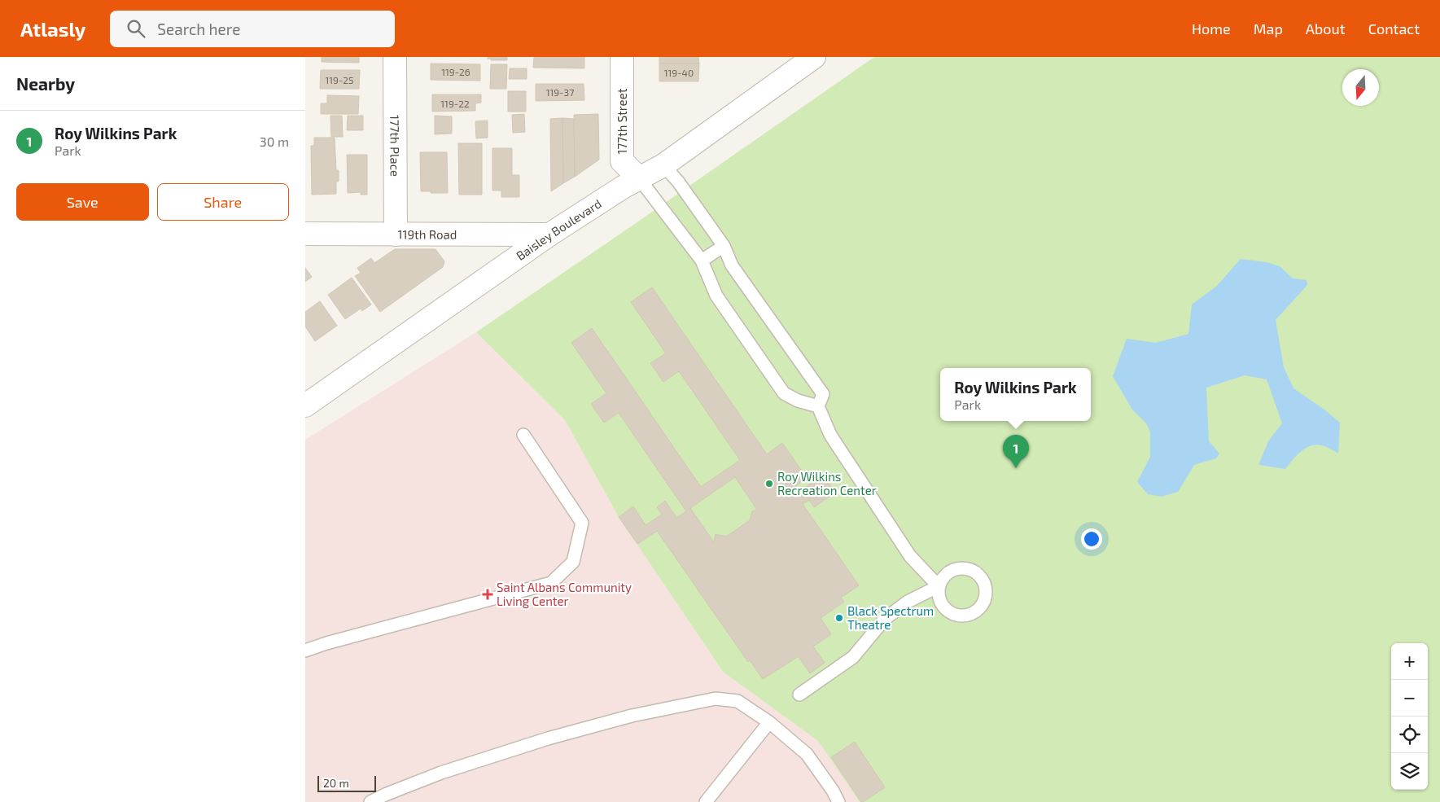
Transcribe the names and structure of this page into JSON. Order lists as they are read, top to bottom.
{
  "streets": {
    "street": [
      "177th Street",
      "177th Place",
      "Baisley Boulevard",
      "119th Road"
    ]
  },
  "crossings": [
    ["177th Street", "Baisley Boulevard"],
    ["177th Place", "119th Road"],
    ["Baisley Boulevard", "119th Road"]
  ],
  "places": {
    "other": ["Roy Wilkins Recreation Center", "Black Spectrum Theatre"],
    "health": ["Saint Albans Community Living Center"]
  },
  "house_numbers": [
    "119-26",
    "119-40",
    "119-25",
    "119-37",
    "119-22"
  ],
  "scale_bar": "20 m",
  "north": "bottom",
  "page": {
    "header": "Atlasly",
    "search": "Search here",
    "nav": [
      "Home",
      "Map",
      "About",
      "Contact"
    ],
    "heading": "Nearby",
    "list": [
      {
        "mark": "1",
        "name": "Roy Wilkins Park",
        "note": "Park",
        "value": "30 m"
      }
    ],
    "buttons": ["Save", "Share"],
    "popup": ["Roy Wilkins Park", "Park"],
    "pins": "1",
    "map_buttons": ["+", "−"],
    "scale": "20 m"
  }
}
